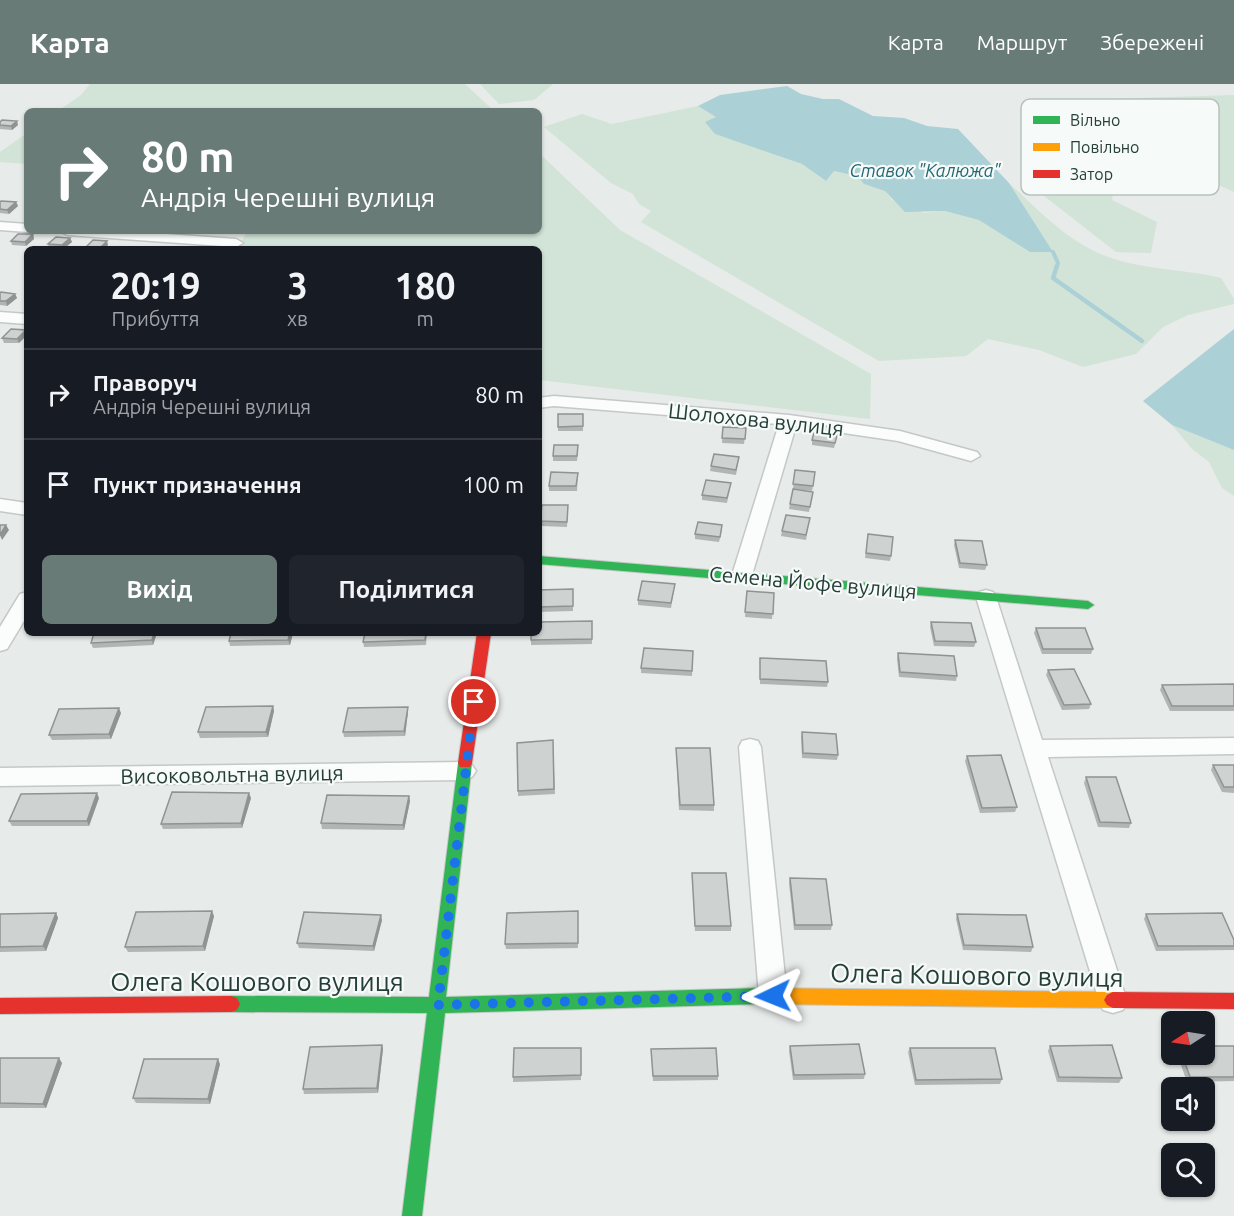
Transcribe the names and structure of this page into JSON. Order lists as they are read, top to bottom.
{
  "streets": {
    "street": [
      "Шолохова вулиця",
      "Семена Йофе вулиця",
      "Високовольтна вулиця",
      "Олега Кошового вулиця"
    ]
  },
  "water": ["Ставок \"Калюжа\""],
  "legend": ["Вільно", "Повільно", "Затор"],
  "north": "left",
  "page": {
    "header": "Карта",
    "nav": ["Карта", "Маршрут", "Збережені"],
    "turn": ["80 m", "Андрія Черешні вулиця"],
    "eta": [
      "20:19",
      "Прибуття",
      "3",
      "хв",
      "180",
      "m"
    ],
    "list": [
      {
        "name": "Праворуч",
        "note": "Андрія Черешні вулиця",
        "value": "80 m"
      },
      {
        "name": "Пункт призначення",
        "value": "100 m"
      }
    ],
    "buttons": ["Вихід", "Поділитися"]
  }
}
